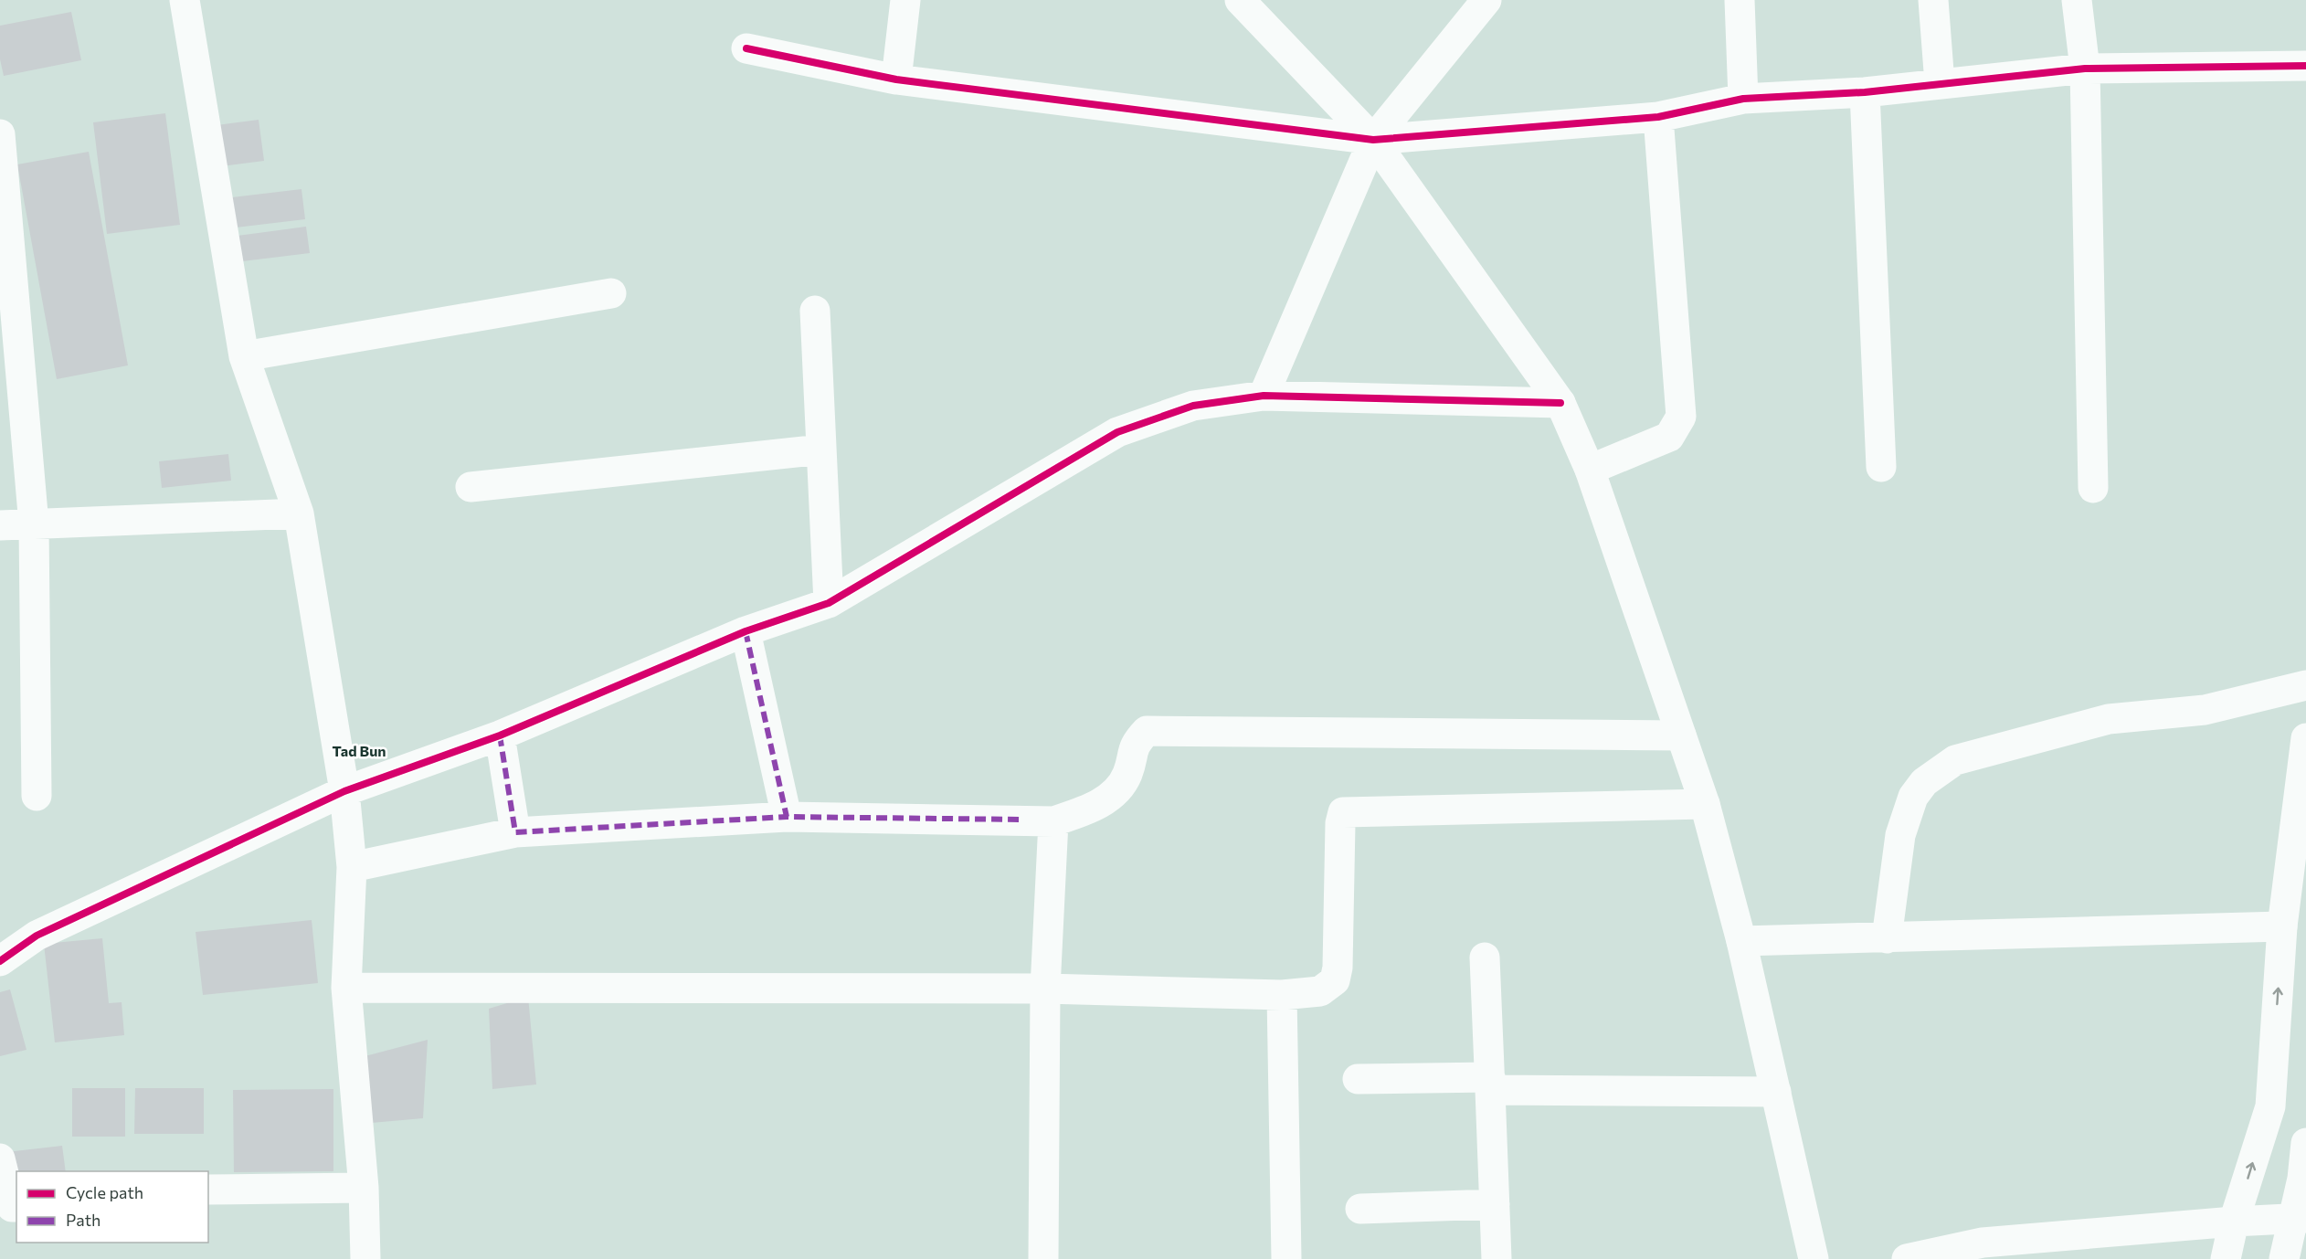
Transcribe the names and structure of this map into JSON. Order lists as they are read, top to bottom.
{
  "districts": ["Tad Bun"],
  "legend": ["Cycle path", "Path"]
}
